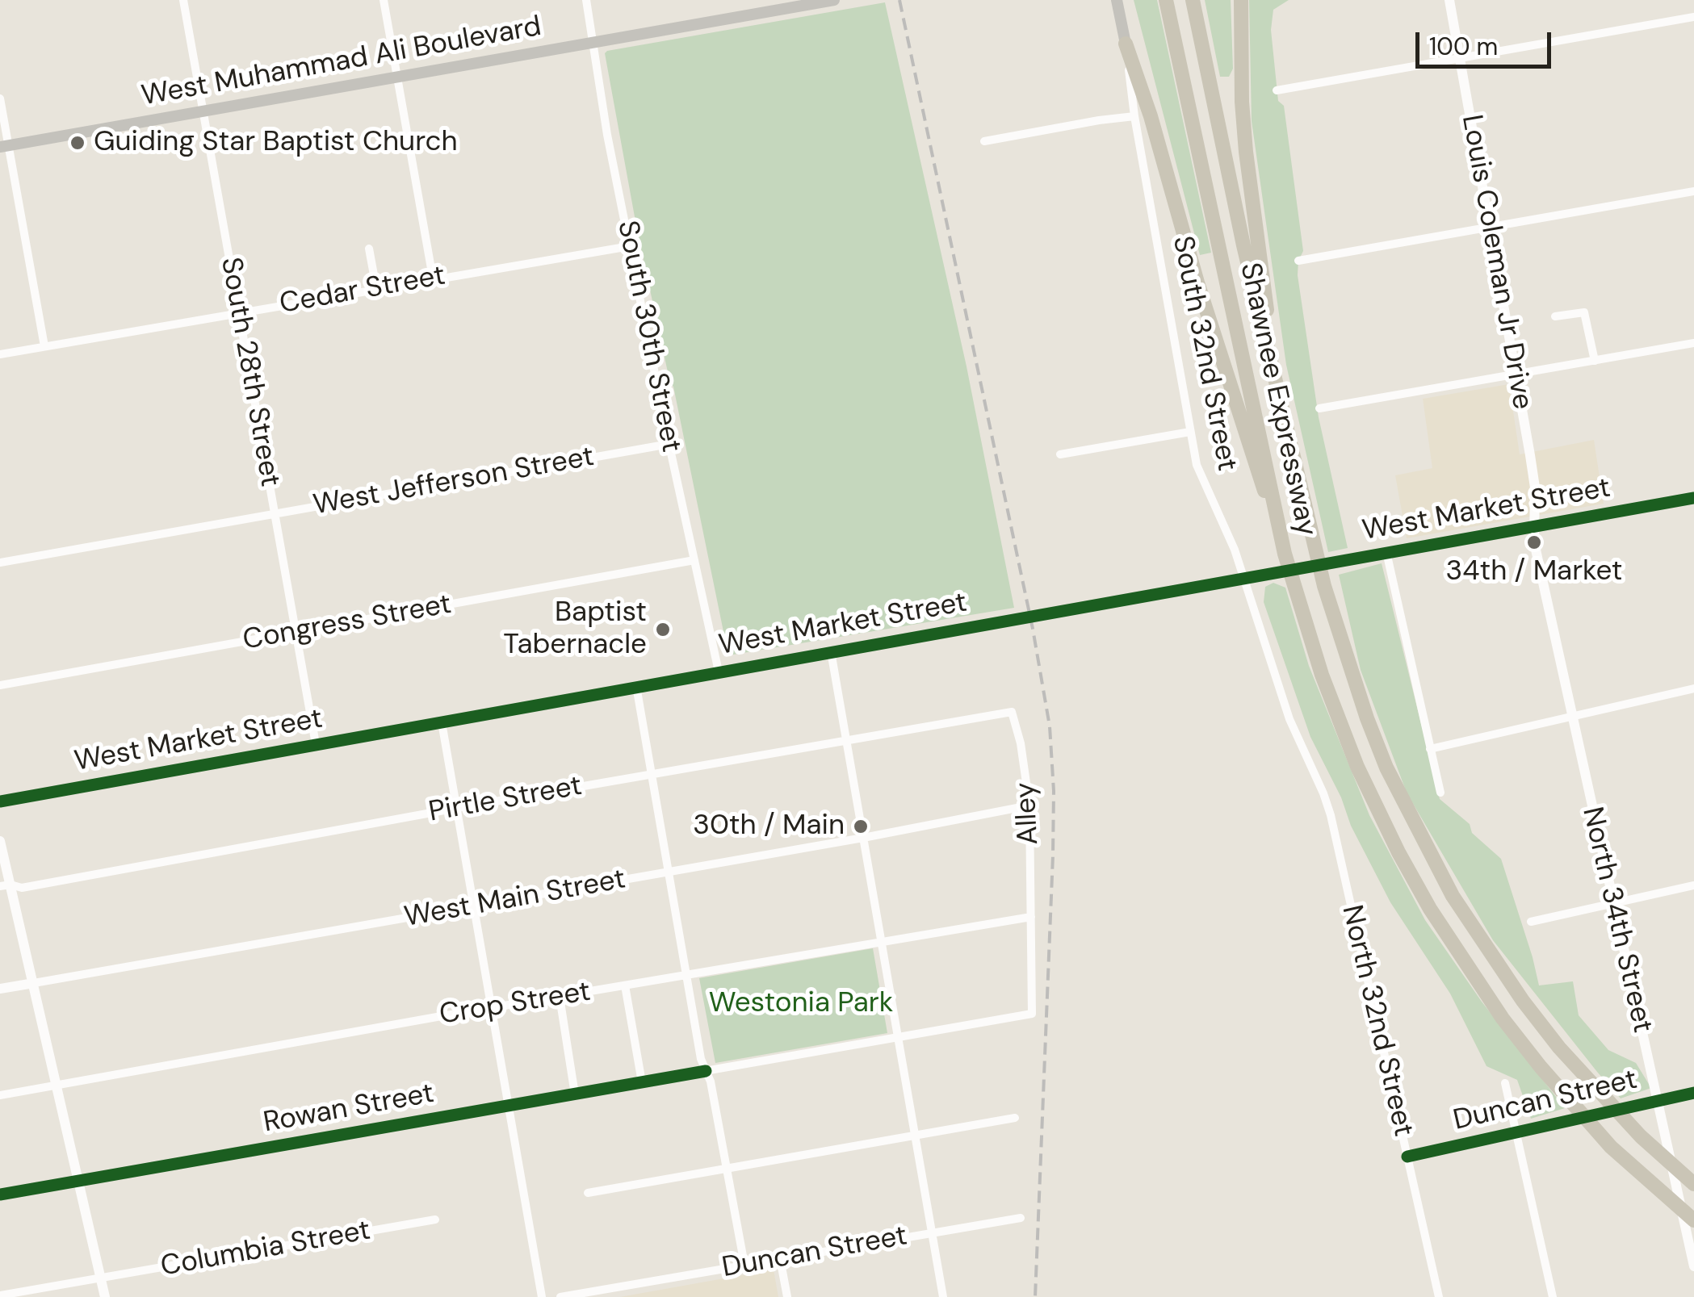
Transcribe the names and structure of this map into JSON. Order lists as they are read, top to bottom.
{
  "streets": {
    "highway": ["Shawnee Expressway"],
    "main road": ["West Muhammad Ali Boulevard", "South 32nd Street"],
    "street": [
      "Louis Coleman Jr Drive",
      "Cedar Street",
      "South 30th Street",
      "South 28th Street",
      "West Jefferson Street",
      "West Market Street",
      "Congress Street",
      "Pirtle Street",
      "Alley",
      "West Main Street",
      "North 34th Street",
      "Crop Street",
      "North 32nd Street",
      "Duncan Street",
      "Rowan Street",
      "Columbia Street"
    ]
  },
  "crossings": [
    ["West Muhammad Ali Boulevard", "South 30th Street"],
    ["West Muhammad Ali Boulevard", "South 28th Street"],
    ["Louis Coleman Jr Drive", "West Market Street"],
    ["Louis Coleman Jr Drive", "North 34th Street"],
    ["Cedar Street", "South 30th Street"],
    ["Cedar Street", "South 28th Street"],
    ["South 30th Street", "West Jefferson Street"],
    ["South 30th Street", "West Market Street"],
    ["South 30th Street", "Congress Street"],
    ["South 32nd Street", "West Market Street"],
    ["South 32nd Street", "North 32nd Street"],
    ["South 28th Street", "West Jefferson Street"],
    ["South 28th Street", "West Market Street"],
    ["South 28th Street", "Congress Street"],
    ["Pirtle Street", "Alley"],
    ["Alley", "West Main Street"],
    ["Alley", "Crop Street"],
    ["Alley", "Rowan Street"],
    ["North 34th Street", "Duncan Street"],
    ["North 32nd Street", "Duncan Street"]
  ],
  "parks": ["Westonia Park"],
  "places": [
    "Guiding Star Baptist Church",
    "34th / Market",
    "Baptist Tabernacle",
    "30th / Main"
  ],
  "scale_bar": "100 m"
}
